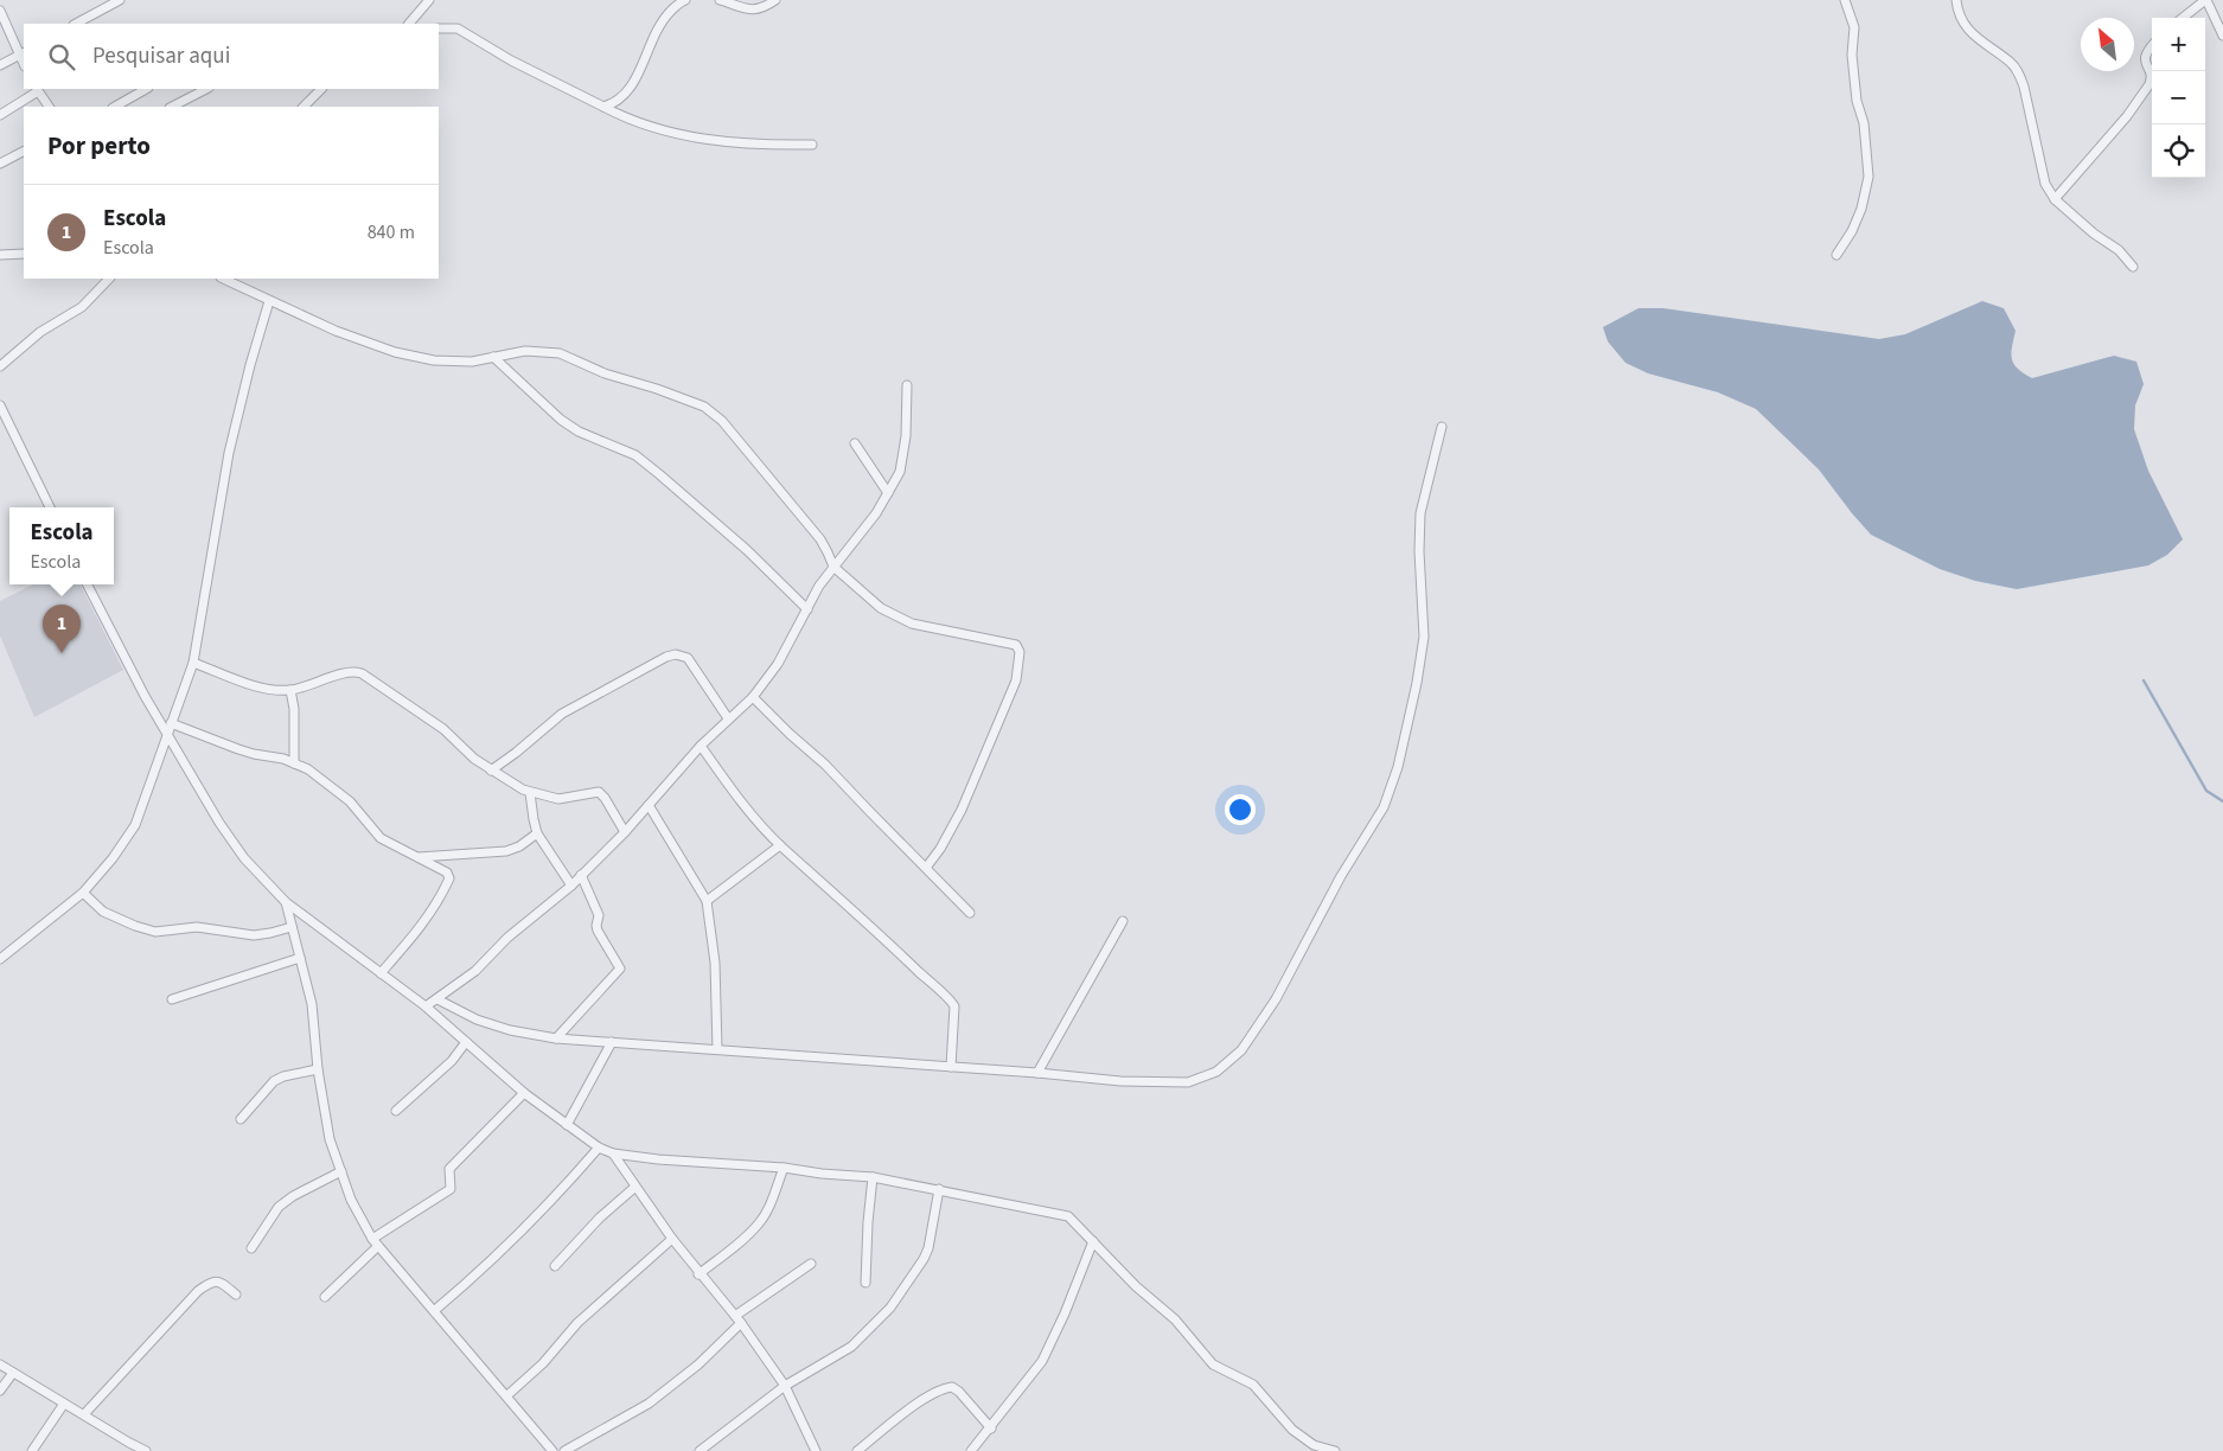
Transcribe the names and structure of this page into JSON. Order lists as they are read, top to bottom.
{
  "north": "top left",
  "page": {
    "map_buttons": ["+", "−"],
    "search": "Pesquisar aqui",
    "heading": "Por perto",
    "list": [
      {
        "mark": "1",
        "name": "Escola",
        "note": "Escola",
        "value": "840 m"
      }
    ],
    "popup": ["Escola", "Escola"],
    "pins": "1"
  }
}
